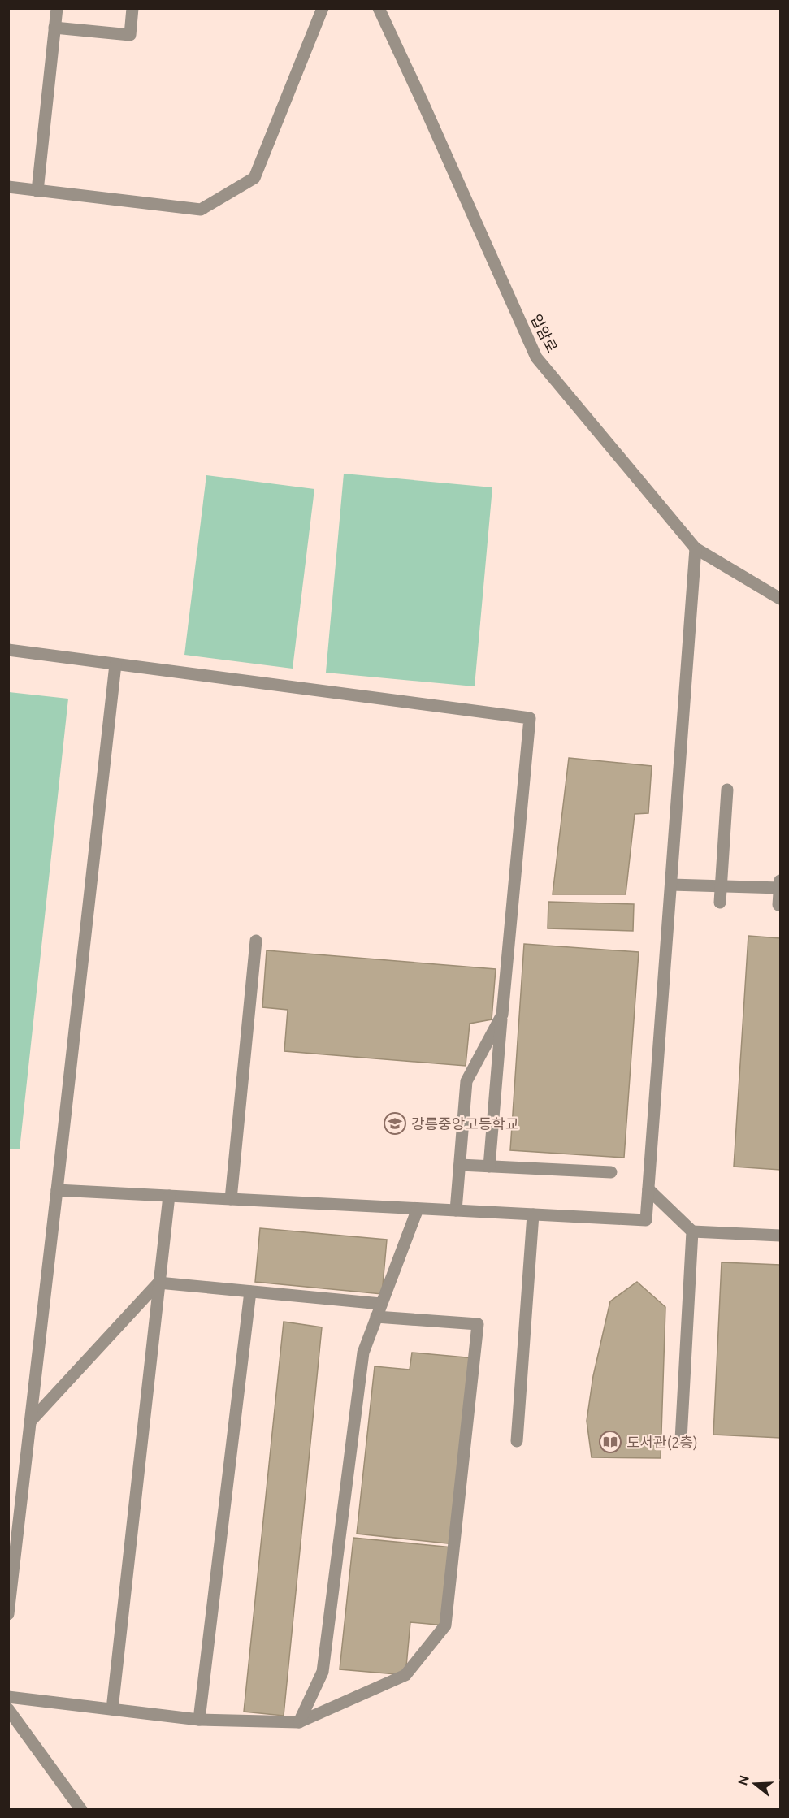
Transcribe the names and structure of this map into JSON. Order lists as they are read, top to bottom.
{
  "streets": {
    "street": ["입암로"]
  },
  "places": {
    "school or university": ["강릉중앙고등학교"],
    "library": ["도서관(2층)"]
  },
  "north": "left"
}
